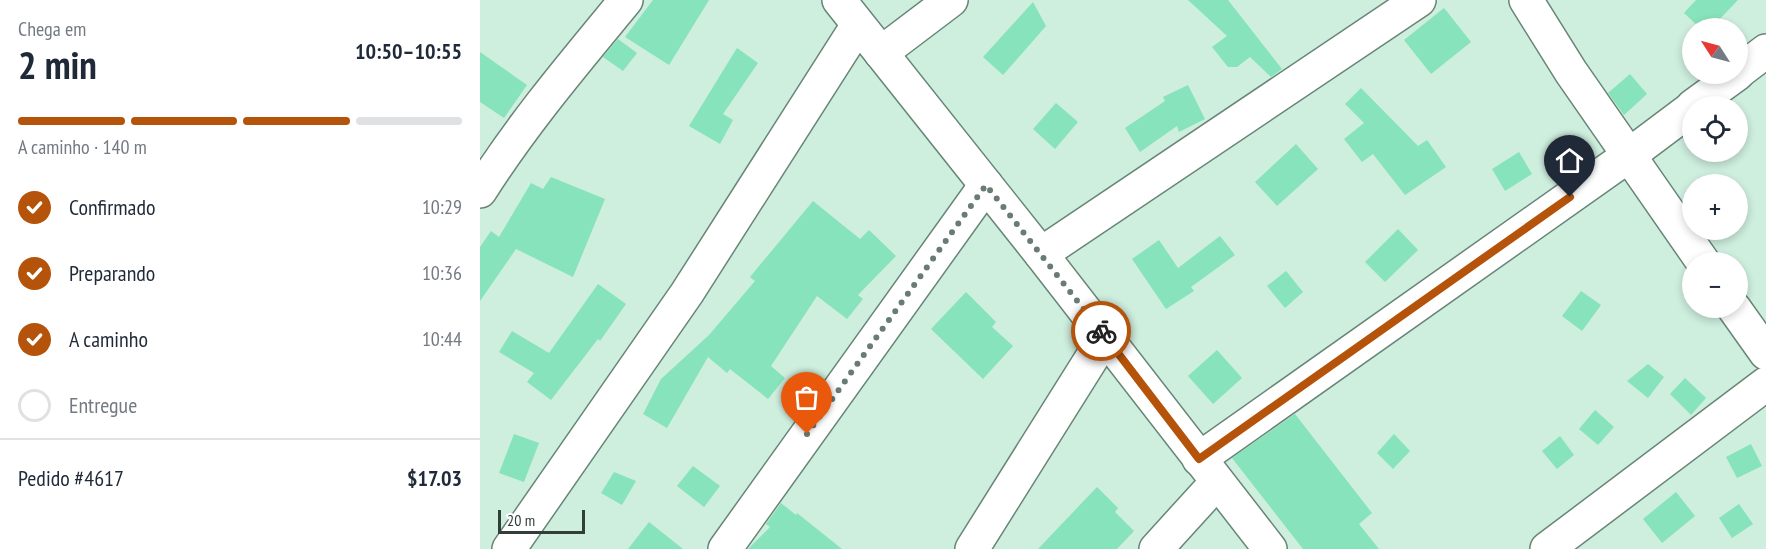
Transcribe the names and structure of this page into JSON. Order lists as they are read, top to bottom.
{
  "scale_bar": "20 m",
  "north": "top left",
  "page": {
    "heading": ["2 min", "Chega em", "10:50–10:55"],
    "panel": ["Pedido #4617", "$17.03"],
    "map_buttons": ["+", "−"],
    "bar": "A caminho · 140 m",
    "list": [
      ["Confirmado", "10:29"],
      ["Preparando", "10:36"],
      ["A caminho", "10:44"],
      "Entregue"
    ],
    "scale": "20 m"
  }
}
